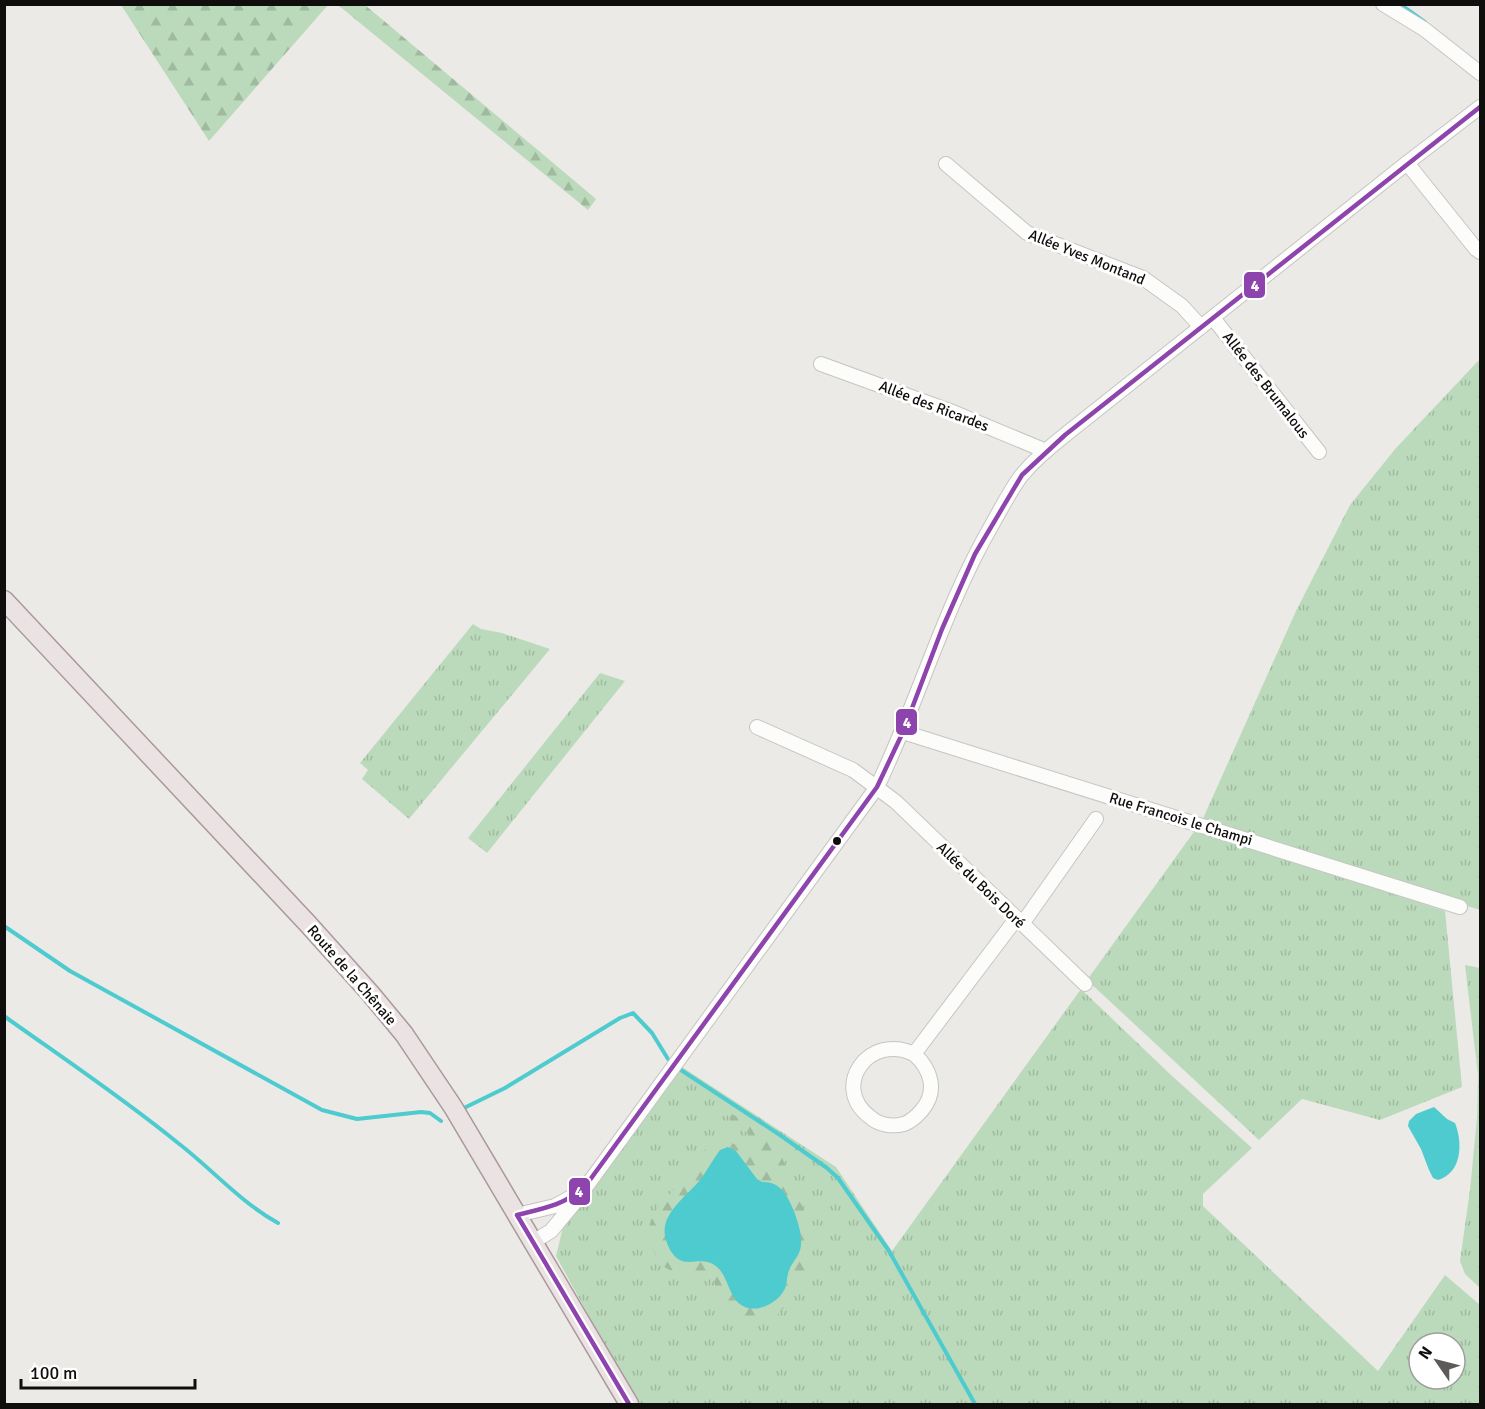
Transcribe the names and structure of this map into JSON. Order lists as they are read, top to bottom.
{
  "streets": {
    "main road": ["Route de la Chênaie"],
    "street": [
      "Allée Yves Montand",
      "Allée des Brumalous",
      "Allée des Ricardes",
      "Rue Francois le Champi",
      "Allée du Bois Doré"
    ]
  },
  "lines": ["transit line 4"],
  "scale_bar": "100 m",
  "north": "top left"
}
